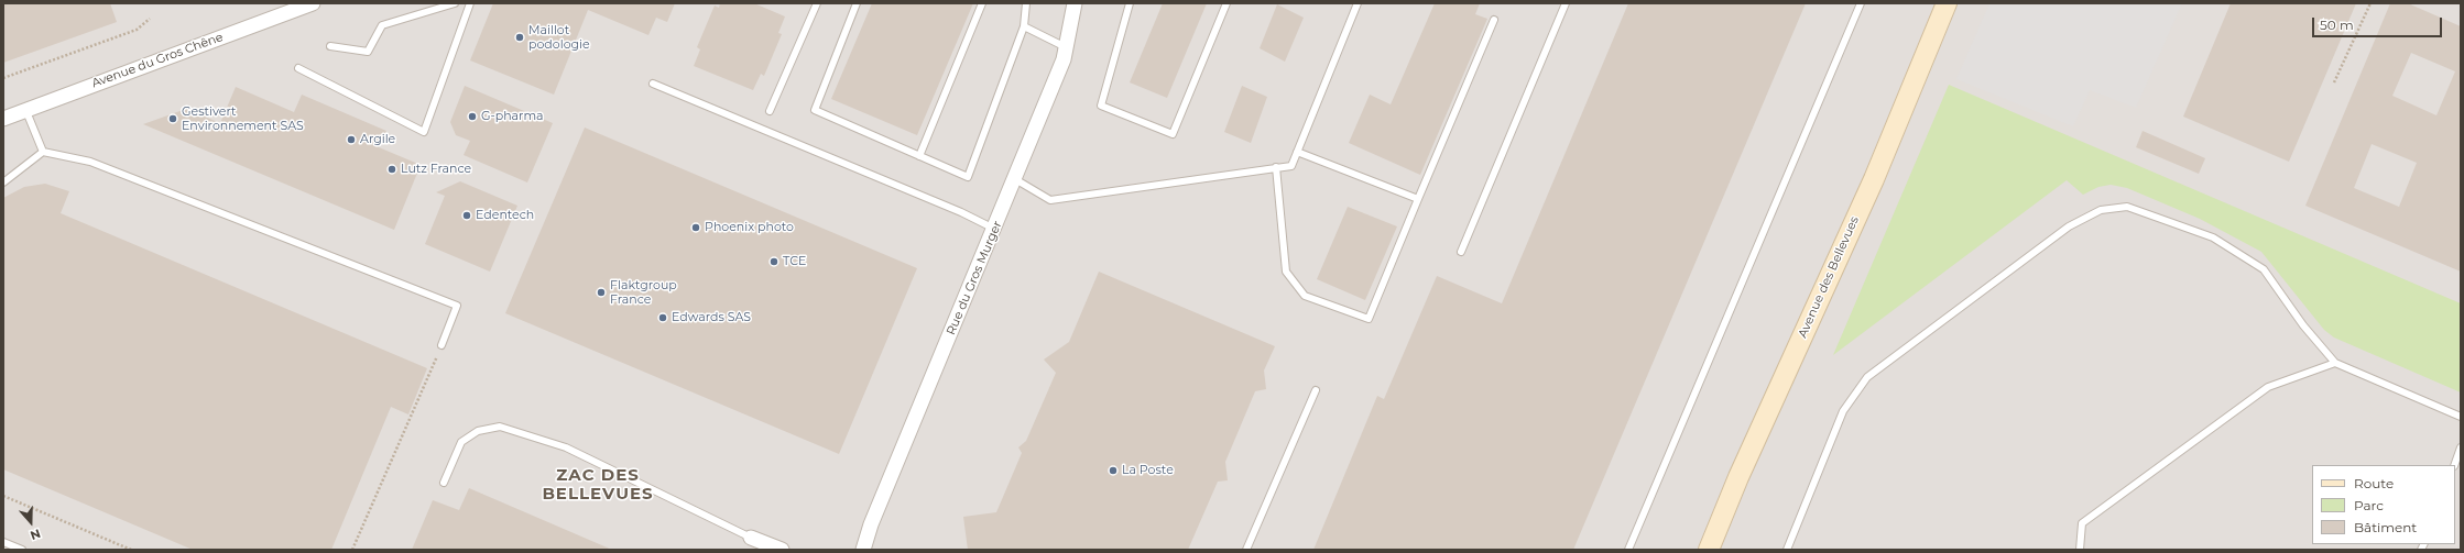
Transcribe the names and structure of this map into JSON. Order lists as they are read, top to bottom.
{
  "streets": {
    "street": ["Avenue du Gros Chêne", "Avenue des Bellevues", "Rue du Gros Murger"]
  },
  "districts": ["ZAC DES BELLEVUES"],
  "places": [
    "Maillot podologie",
    "G-pharma",
    "Gestivert Environnement SAS",
    "Argile",
    "Lutz France",
    "Edentech",
    "Phoenix photo",
    "TCE",
    "Flaktgroup France",
    "Edwards SAS",
    "La Poste"
  ],
  "legend": ["Route", "Parc", "Bâtiment"],
  "scale_bar": "50 m",
  "north": "bottom"
}
